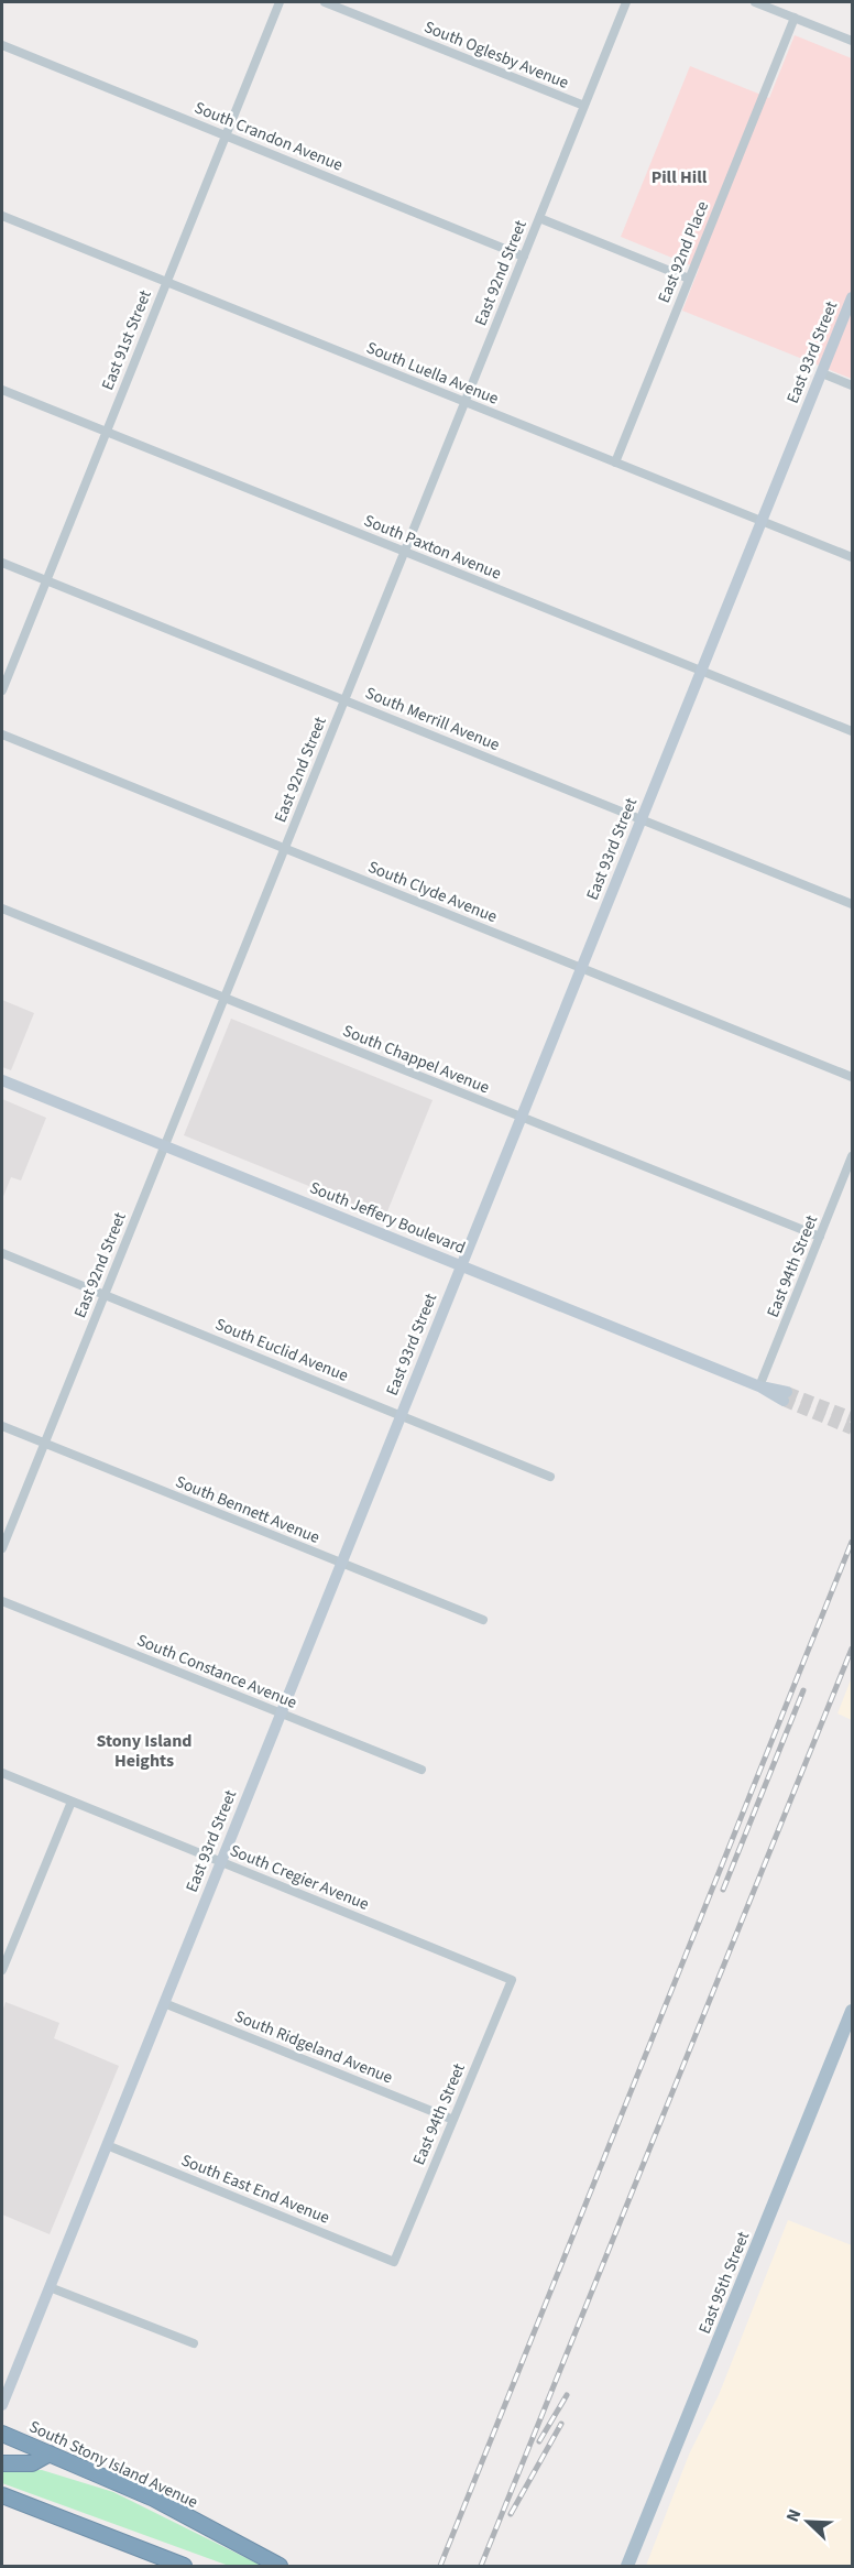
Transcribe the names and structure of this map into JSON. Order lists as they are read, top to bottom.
{
  "streets": {
    "highway": ["South Stony Island Avenue"],
    "main road": ["East 95th Street"],
    "street": [
      "South Oglesby Avenue",
      "South Crandon Avenue",
      "East 92nd Place",
      "East 92nd Street",
      "East 91st Street",
      "East 93rd Street",
      "South Luella Avenue",
      "South Paxton Avenue",
      "South Merrill Avenue",
      "South Clyde Avenue",
      "South Chappel Avenue",
      "South Jeffery Boulevard",
      "East 94th Street",
      "South Euclid Avenue",
      "South Bennett Avenue",
      "South Constance Avenue",
      "South Cregier Avenue",
      "South Ridgeland Avenue",
      "South East End Avenue"
    ]
  },
  "crossings": [
    ["South Oglesby Avenue", "East 92nd Street"],
    ["South Crandon Avenue", "East 92nd Street"],
    ["South Crandon Avenue", "East 91st Street"],
    ["East 92nd Place", "South Luella Avenue"],
    ["East 92nd Street", "South Luella Avenue"],
    ["East 92nd Street", "South Paxton Avenue"],
    ["East 92nd Street", "South Merrill Avenue"],
    ["East 92nd Street", "South Clyde Avenue"],
    ["East 92nd Street", "South Chappel Avenue"],
    ["East 92nd Street", "South Jeffery Boulevard"],
    ["East 92nd Street", "South Euclid Avenue"],
    ["East 92nd Street", "South Bennett Avenue"],
    ["East 91st Street", "South Luella Avenue"],
    ["East 91st Street", "South Paxton Avenue"],
    ["East 91st Street", "South Merrill Avenue"],
    ["East 93rd Street", "South Luella Avenue"],
    ["East 93rd Street", "South Paxton Avenue"],
    ["East 93rd Street", "South Merrill Avenue"],
    ["East 93rd Street", "South Clyde Avenue"],
    ["East 93rd Street", "South Chappel Avenue"],
    ["East 93rd Street", "South Jeffery Boulevard"],
    ["East 93rd Street", "South Euclid Avenue"],
    ["East 93rd Street", "South Bennett Avenue"],
    ["East 93rd Street", "South Constance Avenue"],
    ["East 93rd Street", "South Cregier Avenue"],
    ["East 93rd Street", "South Ridgeland Avenue"],
    ["East 93rd Street", "South East End Avenue"],
    ["South Chappel Avenue", "East 94th Street"],
    ["South Jeffery Boulevard", "East 94th Street"],
    ["East 94th Street", "South Cregier Avenue"],
    ["East 94th Street", "South Ridgeland Avenue"],
    ["East 94th Street", "South East End Avenue"]
  ],
  "districts": ["Pill Hill", "Stony Island Heights"],
  "north": "top left"
}
